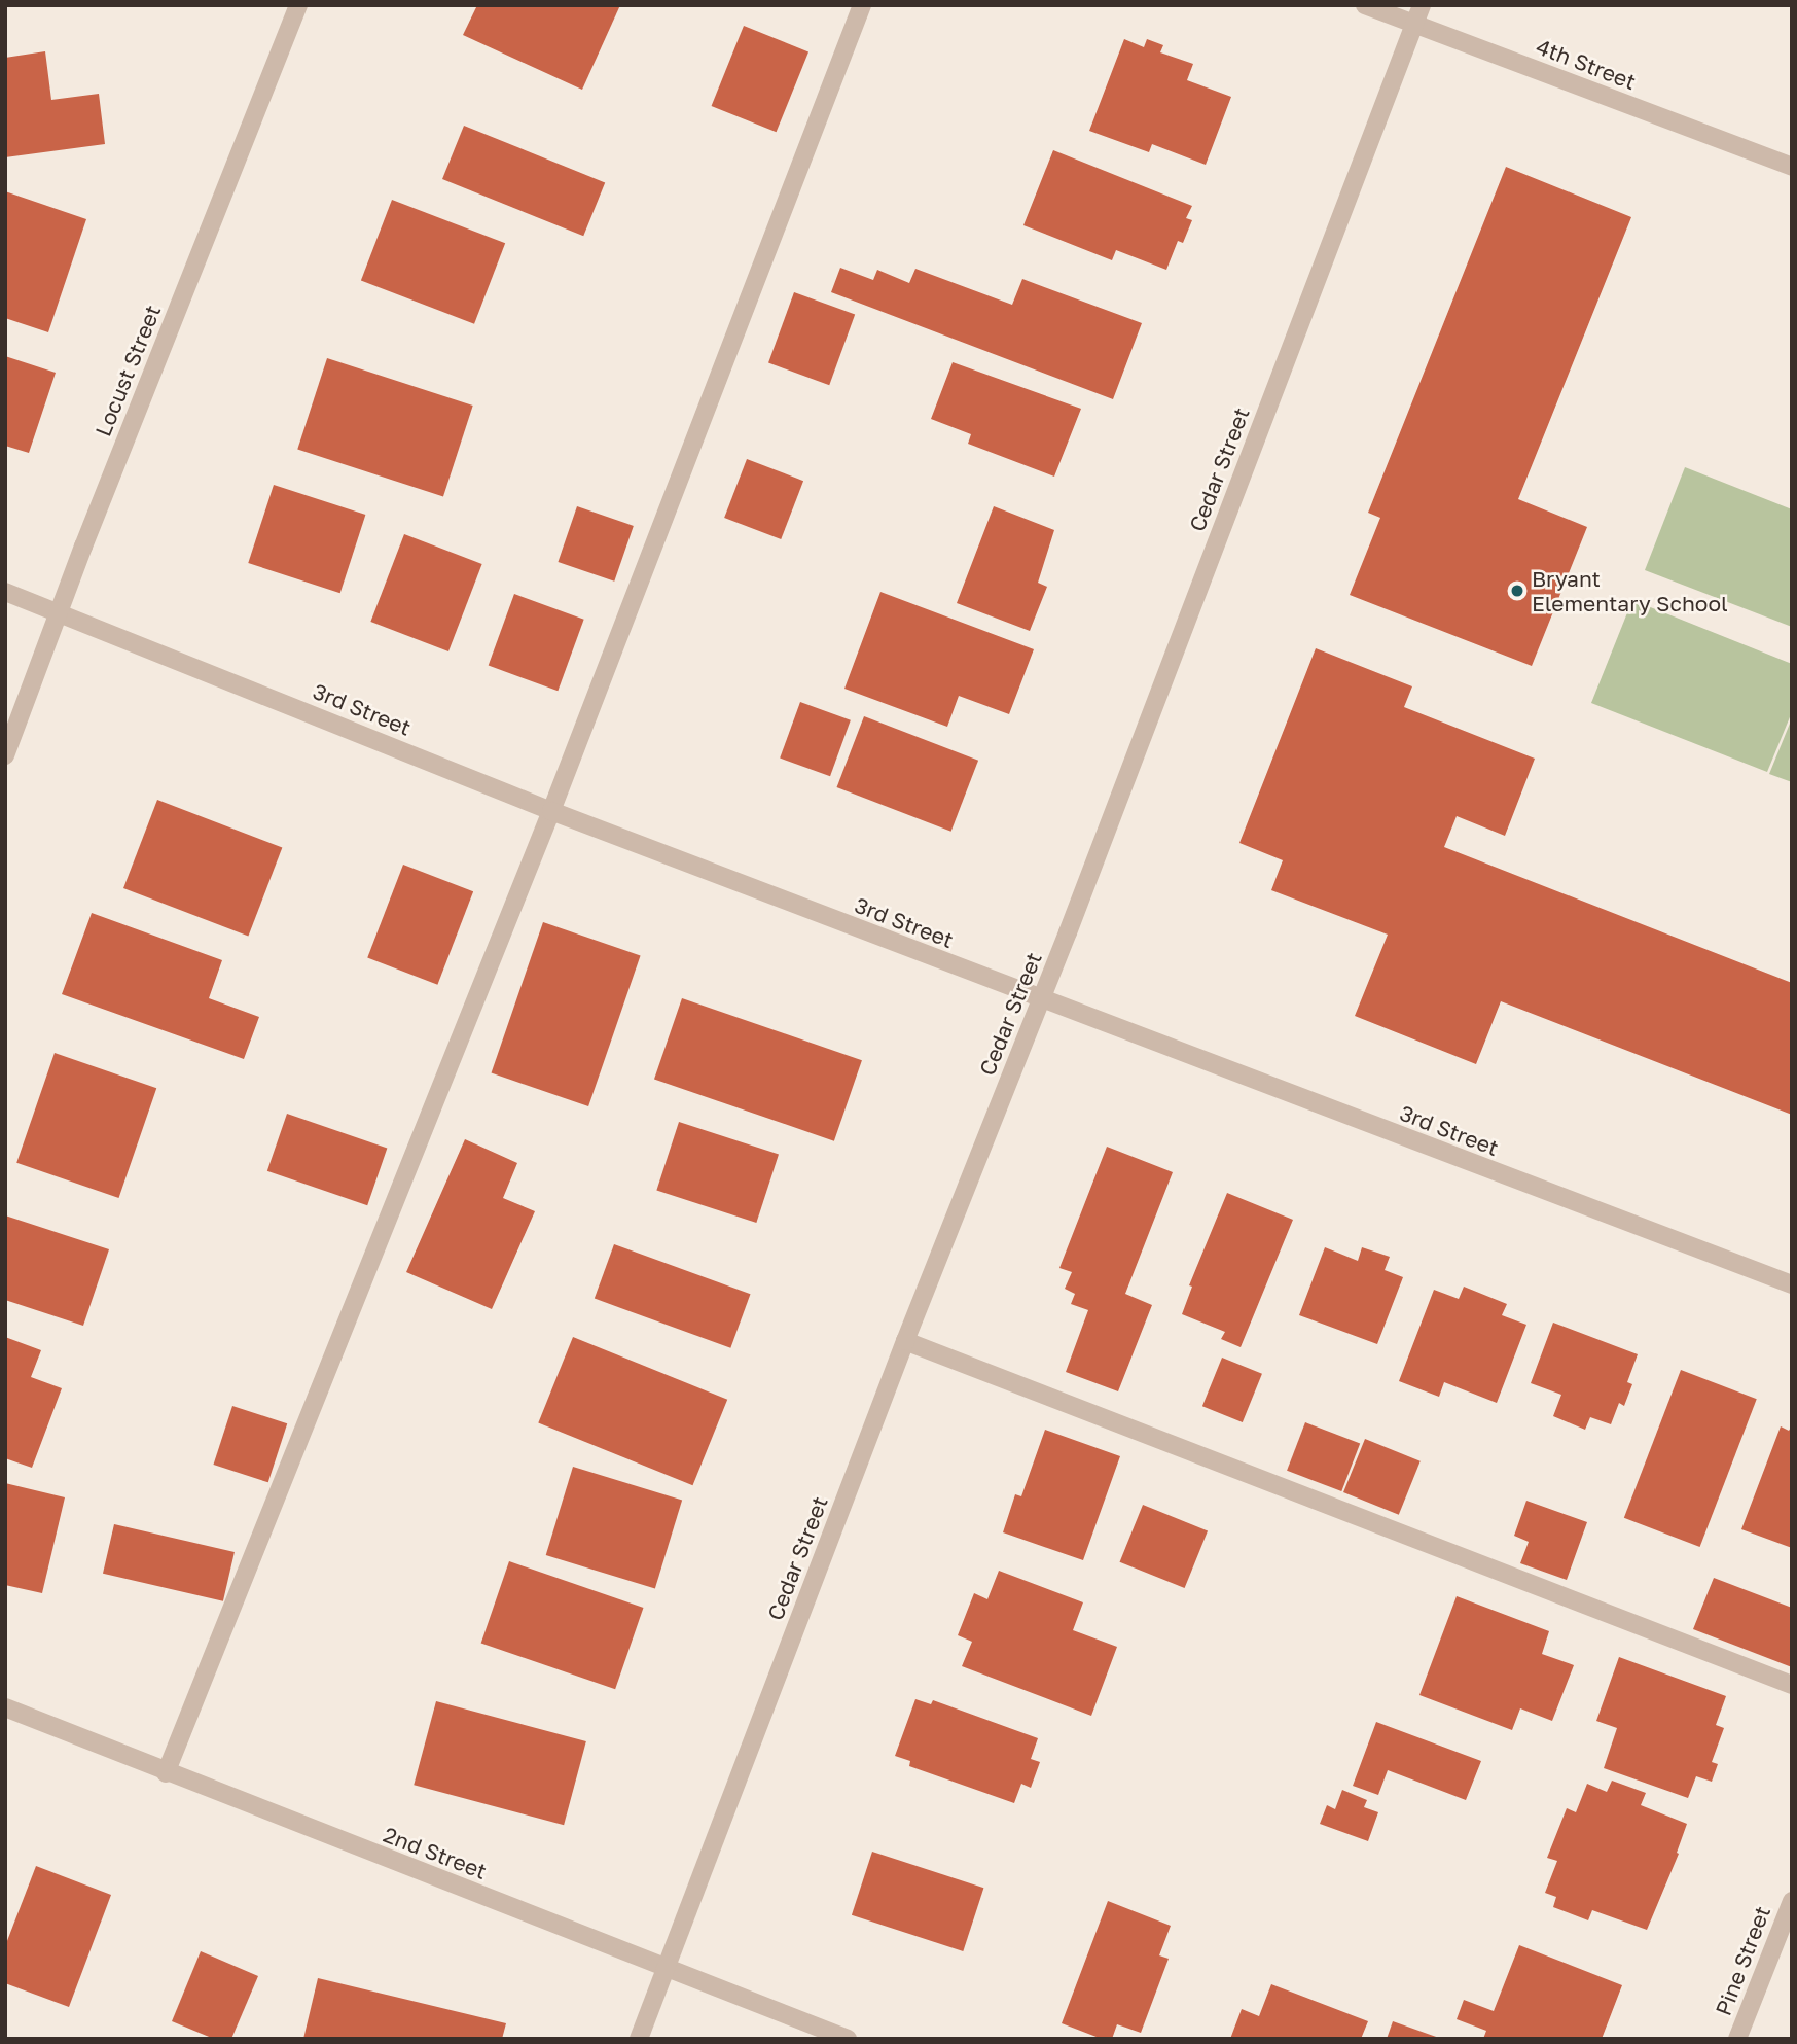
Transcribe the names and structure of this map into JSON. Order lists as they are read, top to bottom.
{
  "streets": {
    "street": [
      "4th Street",
      "Locust Street",
      "Cedar Street",
      "3rd Street",
      "2nd Street",
      "Pine Street"
    ]
  },
  "crossings": [
    ["4th Street", "Cedar Street"],
    ["Locust Street", "3rd Street"],
    ["Cedar Street", "3rd Street"],
    ["Cedar Street", "2nd Street"]
  ],
  "places": ["Bryant Elementary School"]
}
